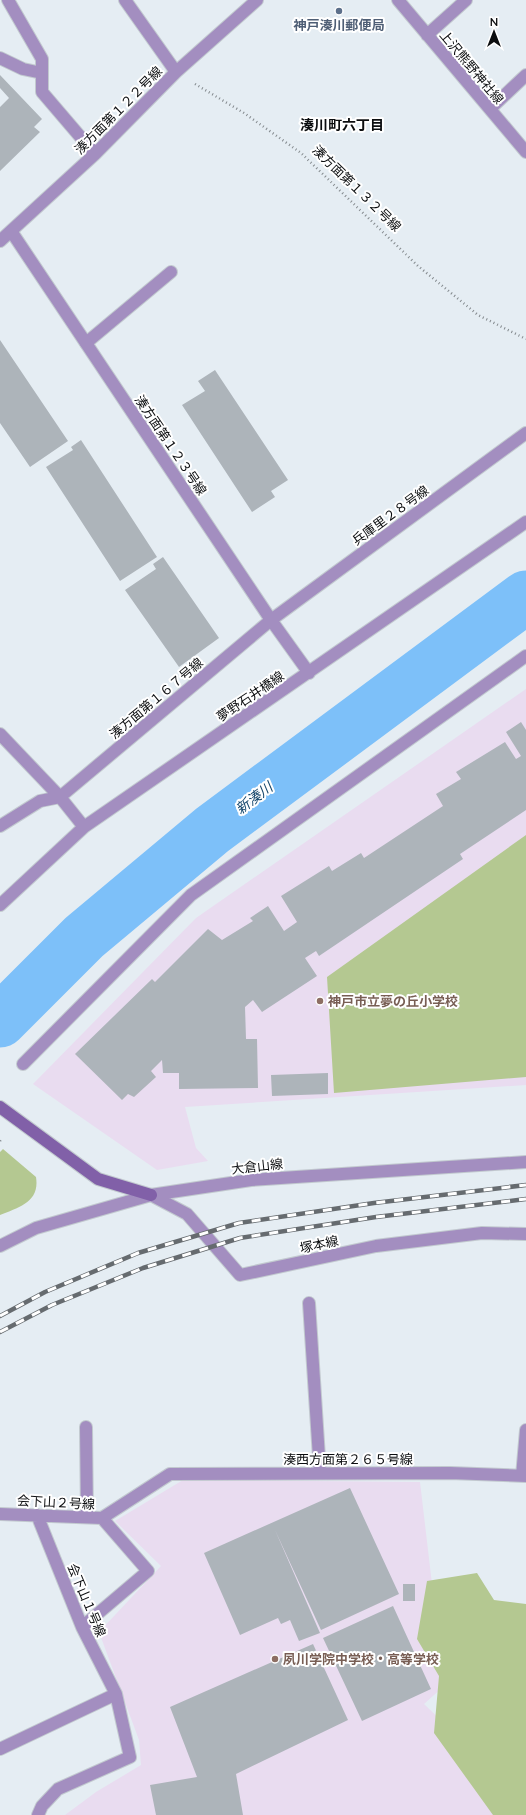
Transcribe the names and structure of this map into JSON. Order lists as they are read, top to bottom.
{
  "streets": {
    "street": [
      "上沢熊野神社線",
      "湊方面第１２２号線",
      "湊方面第１２３号線",
      "兵庫里２８号線",
      "夢野石井橋線",
      "湊方面第１６７号線",
      "大倉山線",
      "塚本線",
      "湊西方面第２６５号線",
      "会下山２号線",
      "会下山１号線"
    ],
    "path": ["湊方面第１３２号線"]
  },
  "crossings": [
    ["湊方面第１２２号線", "湊方面第１３２号線"],
    ["湊方面第１２２号線", "湊方面第１２３号線"],
    ["湊方面第１２３号線", "兵庫里２８号線"],
    ["湊方面第１２３号線", "夢野石井橋線"],
    ["湊方面第１２３号線", "湊方面第１６７号線"],
    ["兵庫里２８号線", "湊方面第１６７号線"],
    ["大倉山線", "塚本線"],
    ["湊西方面第２６５号線", "会下山２号線"],
    ["会下山２号線", "会下山１号線"]
  ],
  "districts": ["湊川町六丁目"],
  "water": ["新湊川"],
  "places": ["神戸湊川郵便局", "神戸市立夢の丘小学校", "夙川学院中学校・高等学校"],
  "north": "top"
}
